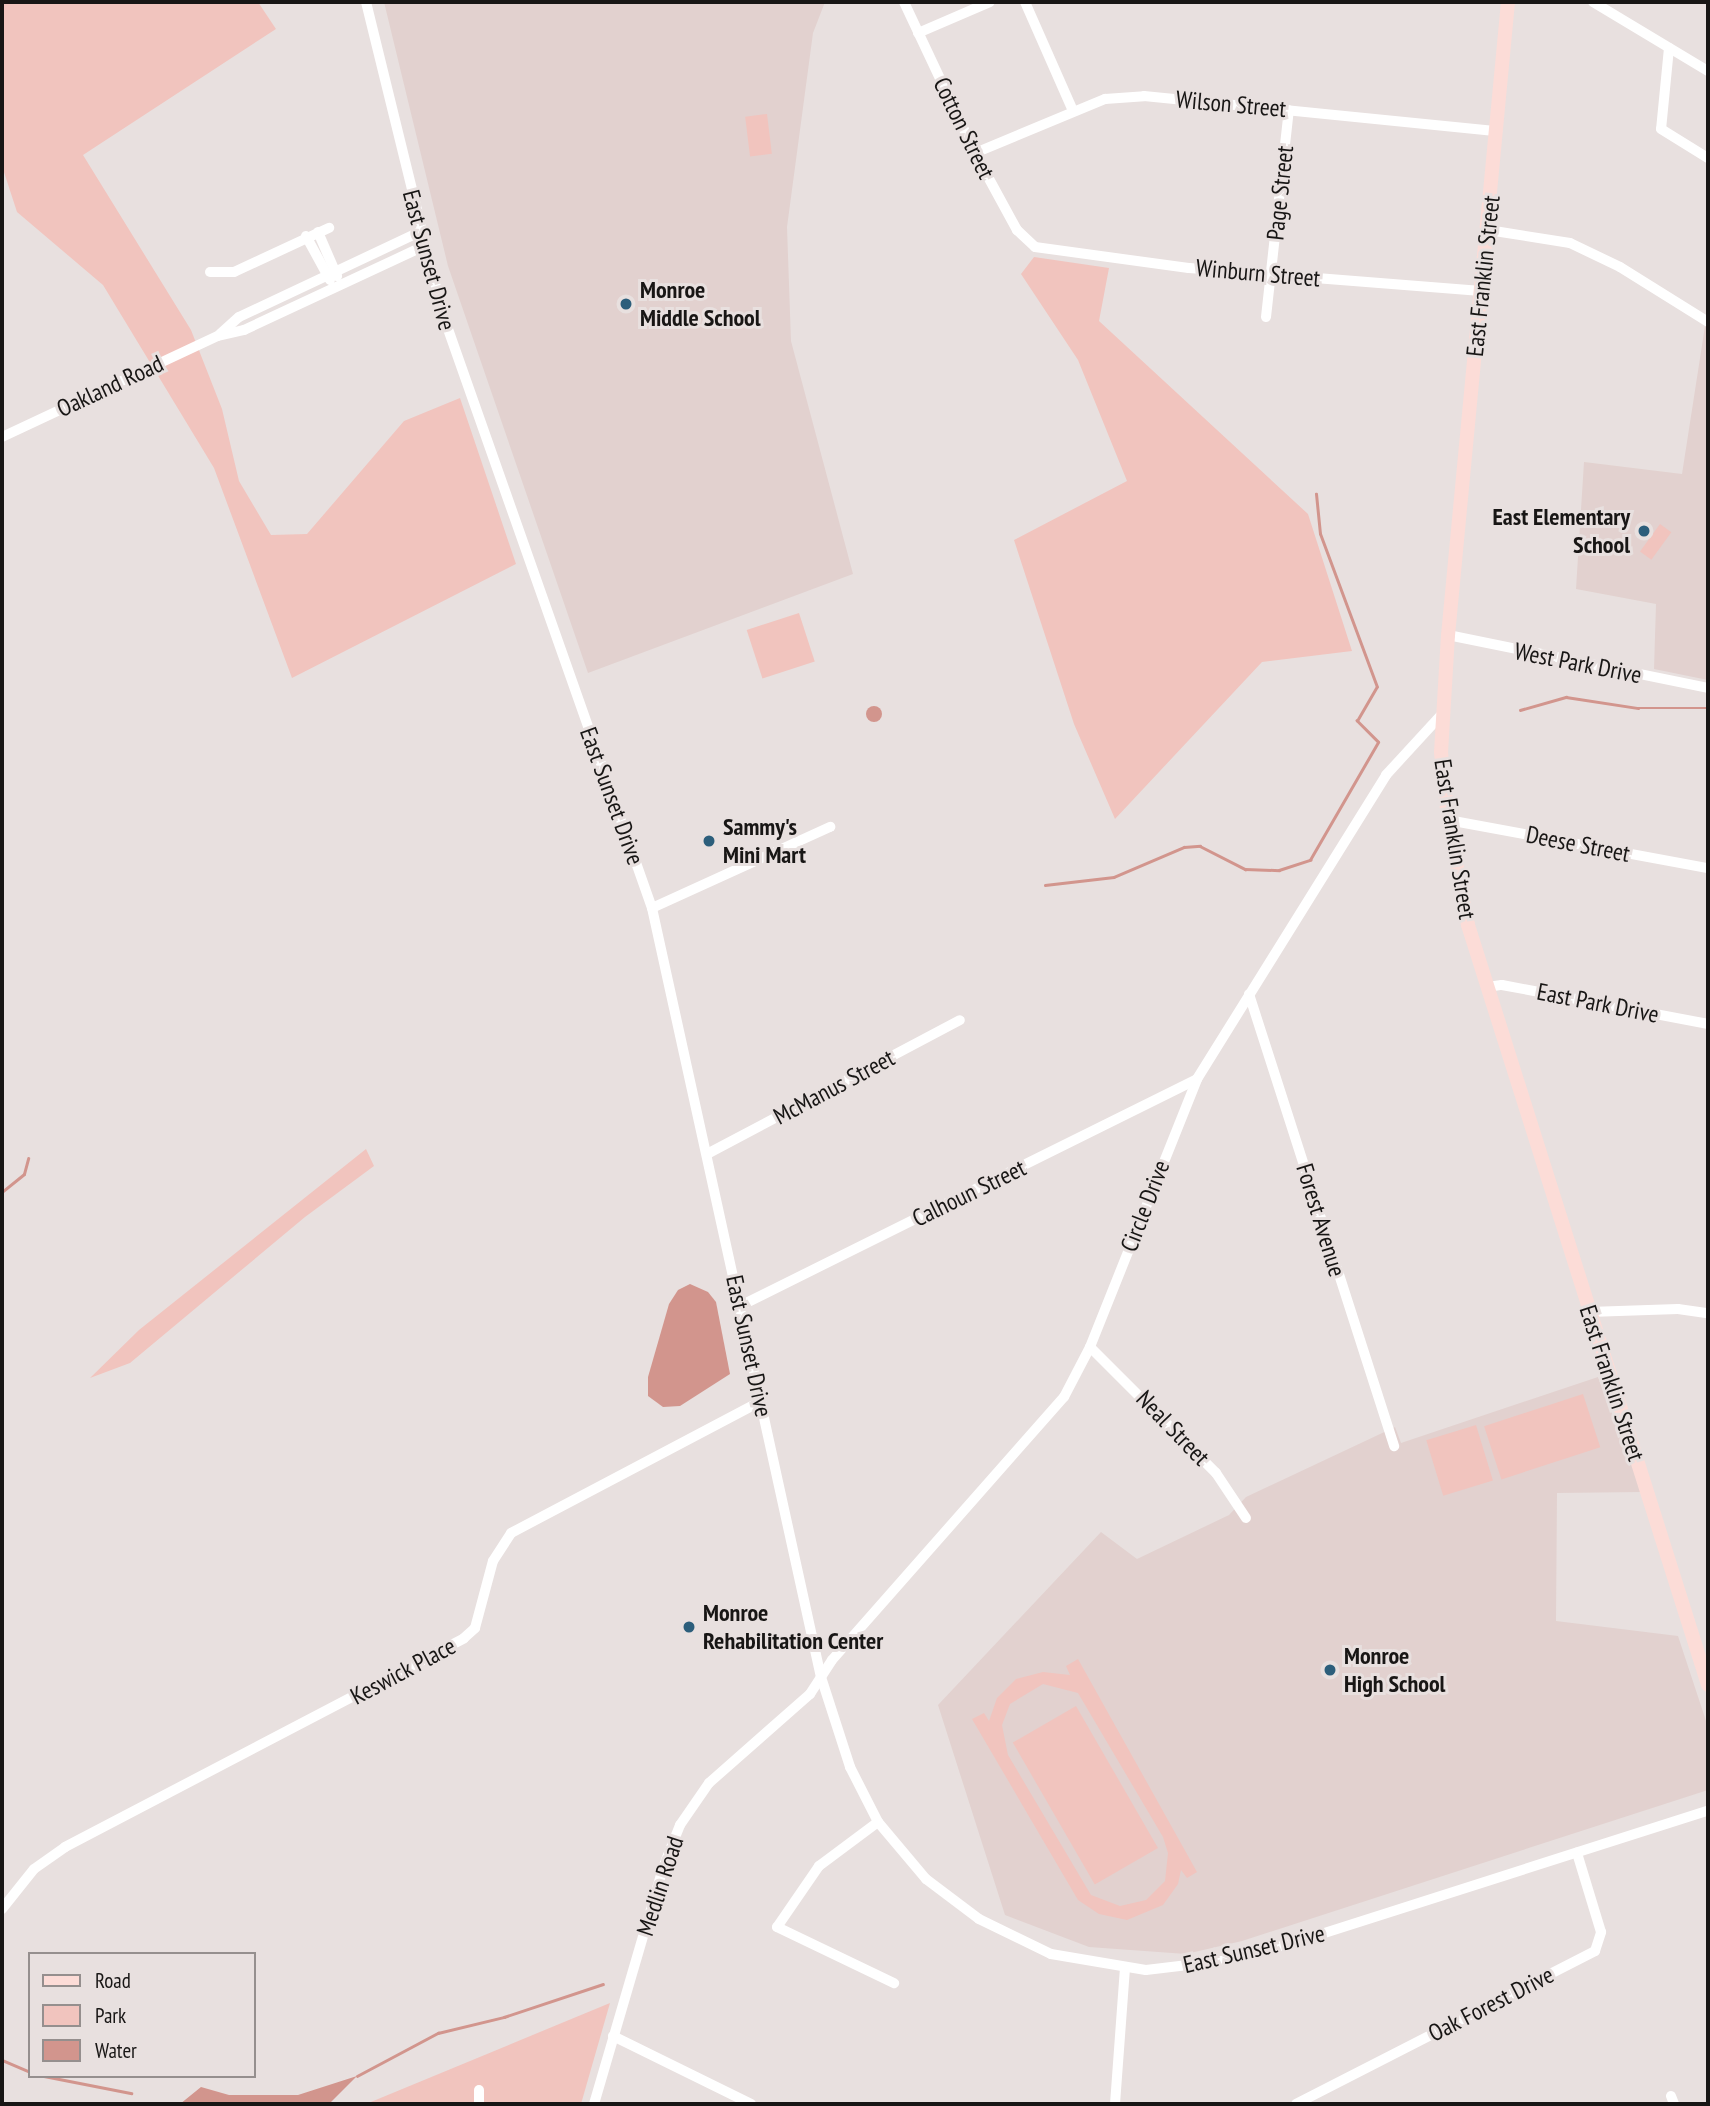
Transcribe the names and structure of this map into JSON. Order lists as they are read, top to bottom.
{
  "streets": {
    "main road": ["East Franklin Street"],
    "street": [
      "Wilson Street",
      "Cotton Street",
      "Page Street",
      "East Sunset Drive",
      "Winburn Street",
      "Oakland Road",
      "West Park Drive",
      "Deese Street",
      "East Park Drive",
      "McManus Street",
      "Calhoun Street",
      "Circle Drive",
      "Forest Avenue",
      "Neal Street",
      "Keswick Place",
      "Medlin Road",
      "Oak Forest Drive"
    ]
  },
  "crossings": [
    ["Wilson Street", "Cotton Street"],
    ["Wilson Street", "Page Street"],
    ["Wilson Street", "East Franklin Street"],
    ["Cotton Street", "Winburn Street"],
    ["Page Street", "Winburn Street"],
    ["East Sunset Drive", "Oakland Road"],
    ["East Sunset Drive", "McManus Street"],
    ["East Sunset Drive", "Calhoun Street"],
    ["East Sunset Drive", "Circle Drive"],
    ["East Sunset Drive", "Keswick Place"],
    ["East Sunset Drive", "Medlin Road"],
    ["East Sunset Drive", "Oak Forest Drive"],
    ["Winburn Street", "East Franklin Street"],
    ["East Franklin Street", "West Park Drive"],
    ["East Franklin Street", "Deese Street"],
    ["East Franklin Street", "East Park Drive"],
    ["East Franklin Street", "Circle Drive"],
    ["Calhoun Street", "Circle Drive"],
    ["Circle Drive", "Forest Avenue"],
    ["Circle Drive", "Neal Street"],
    ["Circle Drive", "Medlin Road"]
  ],
  "places": [
    "Monroe Middle School",
    "East Elementary School",
    "Sammy's Mini Mart",
    "Monroe Rehabilitation Center",
    "Monroe High School"
  ],
  "legend": ["Road", "Park", "Water"]
}
